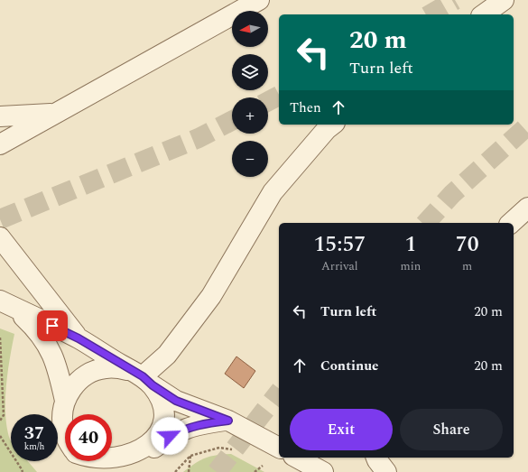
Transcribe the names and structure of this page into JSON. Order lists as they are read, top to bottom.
{
  "north": "left",
  "page": {
    "map_buttons": ["+", "−"],
    "turn": ["20 m", "Turn left"],
    "then": "Then",
    "eta": [
      "15:57",
      "Arrival",
      "1",
      "min",
      "70",
      "m"
    ],
    "list": [
      {
        "name": "Turn left",
        "value": "20 m"
      },
      {
        "name": "Continue",
        "value": "20 m"
      }
    ],
    "buttons": ["Exit", "Share"],
    "speed": "37 km/h",
    "limit": "40"
  }
}
